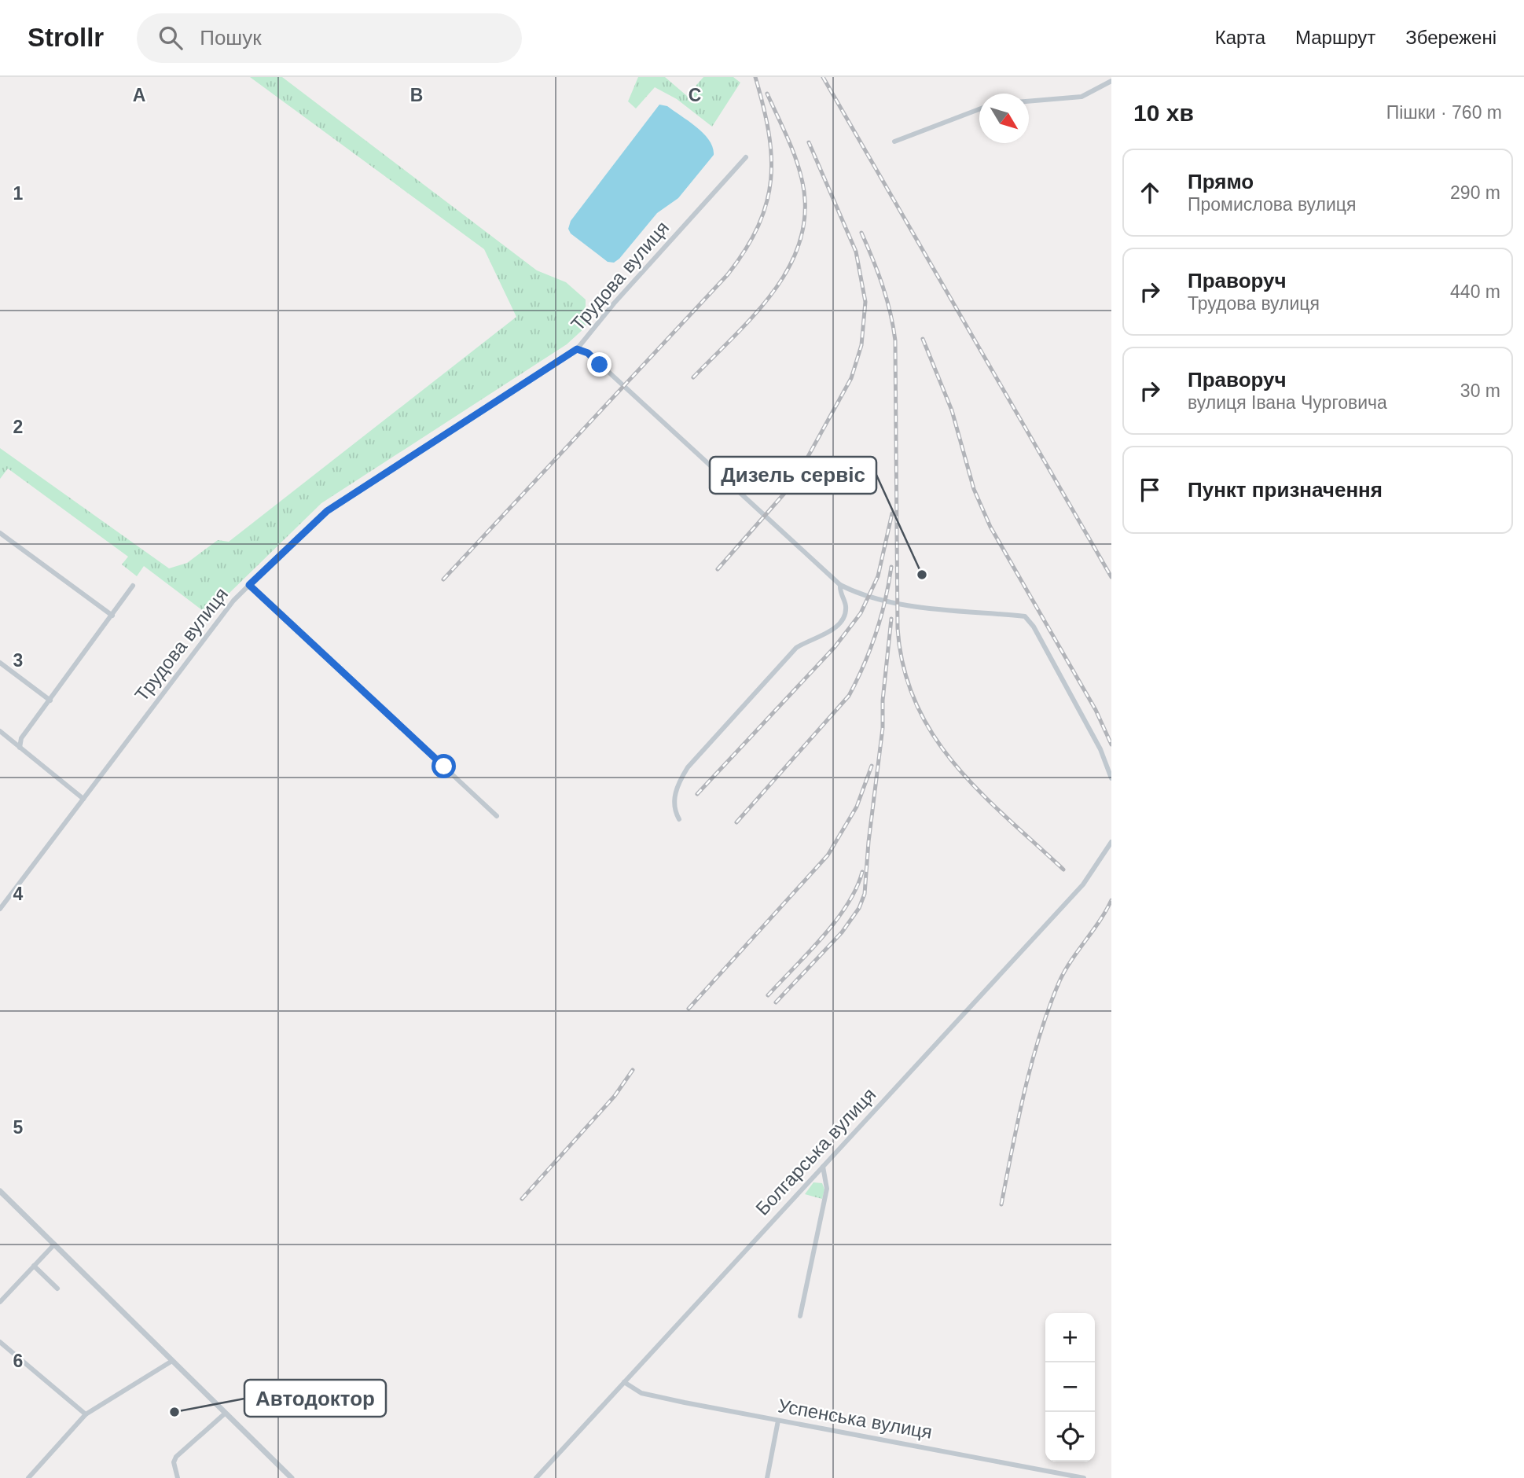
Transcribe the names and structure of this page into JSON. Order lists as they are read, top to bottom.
{
  "streets": {
    "street": ["Трудова вулиця", "Болгарська вулиця", "Успенська вулиця"]
  },
  "crossings": [
    ["Болгарська вулиця", "Успенська вулиця"]
  ],
  "places": ["Дизель сервіс", "Автодоктор"],
  "north": "bottom right",
  "page": {
    "header": "Strollr",
    "search": "Пошук",
    "nav": ["Карта", "Маршрут", "Збережені"],
    "heading": ["10 хв", "Пішки · 760 m"],
    "list": [
      ["Прямо", "Промислова вулиця", "290 m"],
      ["Праворуч", "Трудова вулиця", "440 m"],
      ["Праворуч", "вулиця Івана Чурговича", "30 m"],
      "Пункт призначення"
    ],
    "map_buttons": ["+", "−"]
  },
  "grid": {
    "columns": ["A", "B", "C"],
    "rows": [
      "1",
      "2",
      "3",
      "4",
      "5",
      "6"
    ]
  }
}
